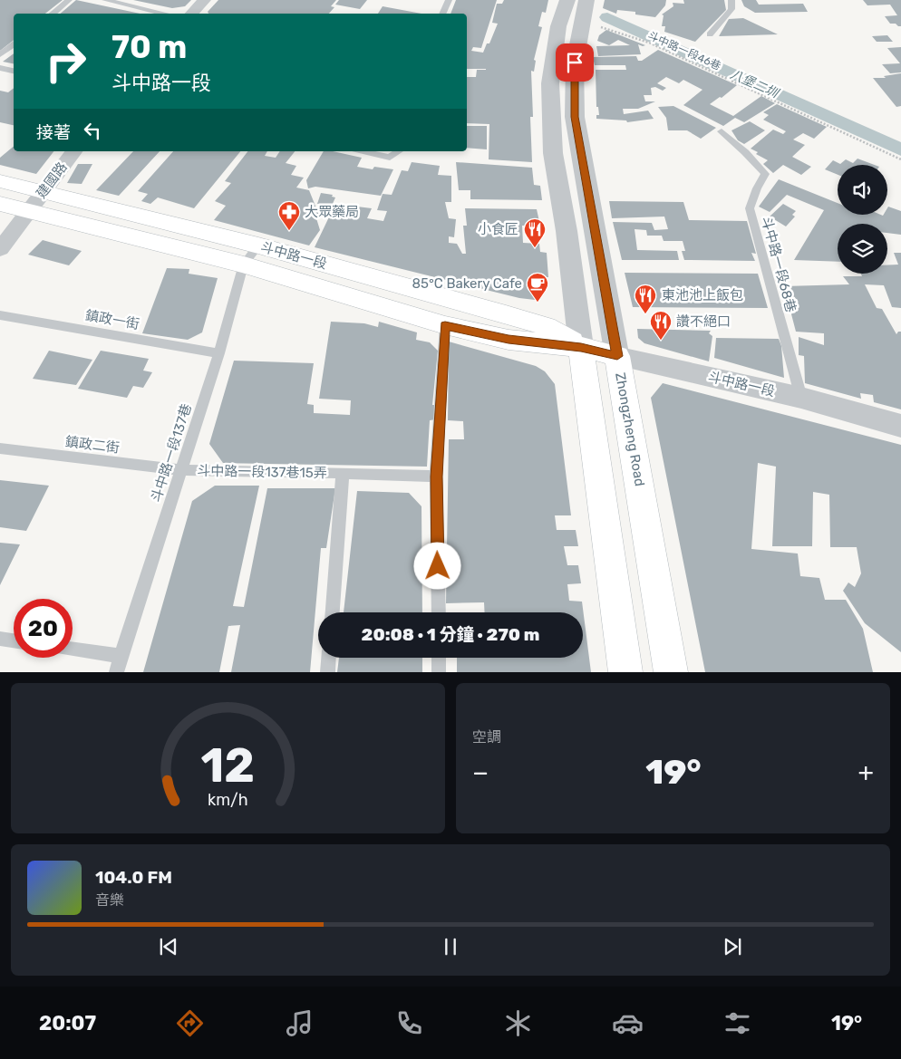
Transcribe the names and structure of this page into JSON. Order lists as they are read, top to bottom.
{
  "streets": {
    "main road": ["斗中路一段", "Zhongzheng Road"],
    "street": ["建國路"],
    "lane": [
      "斗中路一段68巷",
      "鎮政一街",
      "鎮政二街",
      "斗中路一段137巷",
      "斗中路一段137巷15弄"
    ],
    "path": ["斗中路一段46巷"]
  },
  "crossings": [
    ["斗中路一段46巷", "Zhongzheng Road"],
    ["建國路", "斗中路一段"],
    ["斗中路一段", "斗中路一段68巷"],
    ["斗中路一段", "Zhongzheng Road"],
    ["斗中路一段", "斗中路一段137巷"],
    ["鎮政一街", "斗中路一段137巷"],
    ["鎮政二街", "斗中路一段137巷"],
    ["鎮政二街", "斗中路一段137巷15弄"],
    ["斗中路一段137巷", "斗中路一段137巷15弄"]
  ],
  "water": ["八堡二圳"],
  "places": {
    "pharmacy": ["大眾藥局"],
    "restaurant": ["小食匠", "東池池上飯包", "讚不絕口"],
    "cafe": ["85°C Bakery Cafe"]
  },
  "page": {
    "turn": ["70 m", "斗中路一段"],
    "then": "接著",
    "limit": "20",
    "trip": "20:08 · 1 分鐘 · 270 m",
    "tile": "空調",
    "heat": ["−", "19°", "+"],
    "song": ["104.0 FM", "音樂"],
    "tabs": ["20:07", "19°"],
    "gauge": ["12", "km/h"]
  }
}
